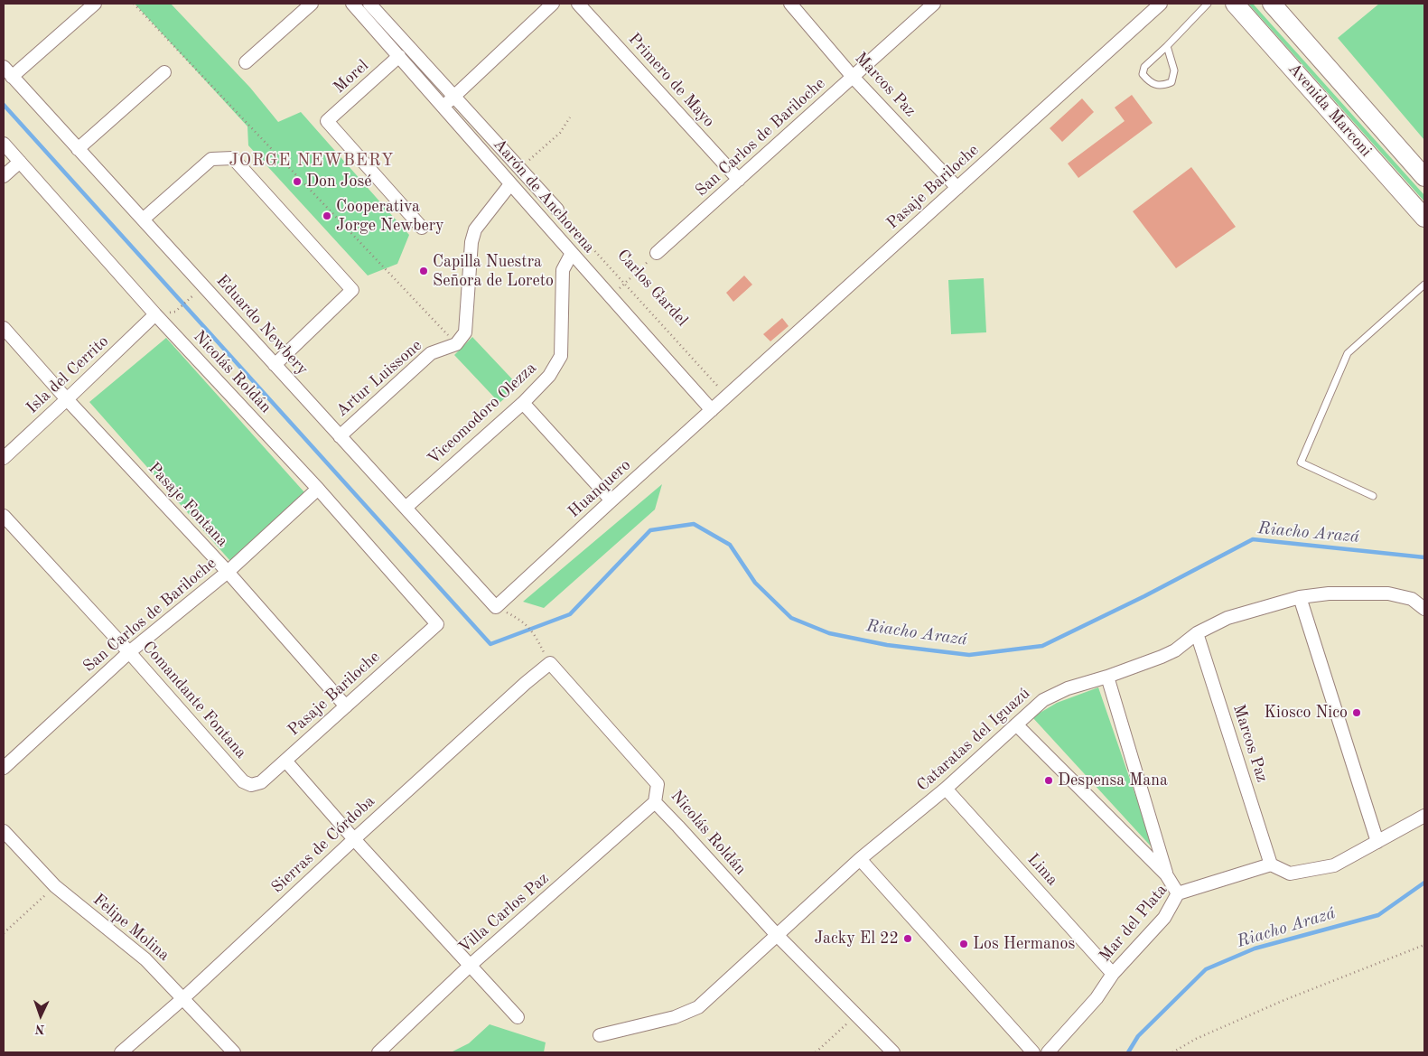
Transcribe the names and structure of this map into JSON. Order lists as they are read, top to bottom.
{
  "streets": {
    "main road": ["Avenida Marconi"],
    "street": [
      "Morel",
      "Primero de Mayo",
      "Marcos Paz",
      "San Carlos de Bariloche",
      "Pasaje Bariloche",
      "Aarón de Anchorena",
      "Eduardo Newbery",
      "Nicolás Roldán",
      "Isla del Cerrito",
      "Artur Luissone",
      "Viceomodoro Olezza",
      "Huanquero",
      "Pasaje Fontana",
      "Comandante Fontana",
      "Cataratas del Iguazú",
      "Sierras de Córdoba",
      "Lima",
      "Villa Carlos Paz",
      "Mar del Plata",
      "Felipe Molina"
    ],
    "path": ["Carlos Gardel"]
  },
  "crossings": [
    ["Morel", "Aarón de Anchorena"],
    ["Primero de Mayo", "San Carlos de Bariloche"],
    ["Marcos Paz", "San Carlos de Bariloche"],
    ["Marcos Paz", "Pasaje Bariloche"],
    ["Marcos Paz", "Cataratas del Iguazú"],
    ["Marcos Paz", "Mar del Plata"],
    ["San Carlos de Bariloche", "Nicolás Roldán"],
    ["San Carlos de Bariloche", "Pasaje Fontana"],
    ["San Carlos de Bariloche", "Comandante Fontana"],
    ["Pasaje Bariloche", "Carlos Gardel"],
    ["Pasaje Bariloche", "Nicolás Roldán"],
    ["Pasaje Bariloche", "Huanquero"],
    ["Pasaje Bariloche", "Pasaje Fontana"],
    ["Pasaje Bariloche", "Comandante Fontana"],
    ["Aarón de Anchorena", "Viceomodoro Olezza"],
    ["Aarón de Anchorena", "Huanquero"],
    ["Carlos Gardel", "Huanquero"],
    ["Eduardo Newbery", "Artur Luissone"],
    ["Eduardo Newbery", "Viceomodoro Olezza"],
    ["Eduardo Newbery", "Huanquero"],
    ["Nicolás Roldán", "Isla del Cerrito"],
    ["Nicolás Roldán", "Cataratas del Iguazú"],
    ["Nicolás Roldán", "Sierras de Córdoba"],
    ["Nicolás Roldán", "Villa Carlos Paz"],
    ["Isla del Cerrito", "Pasaje Fontana"],
    ["Cataratas del Iguazú", "Lima"],
    ["Sierras de Córdoba", "Felipe Molina"],
    ["Lima", "Mar del Plata"]
  ],
  "districts": ["JORGE NEWBERY"],
  "water": ["Riacho Arazá"],
  "places": [
    "Don José",
    "Cooperativa Jorge Newbery",
    "Capilla Nuestra Señora de Loreto",
    "Kiosco Nico",
    "Despensa Mana",
    "Jacky El 22",
    "Los Hermanos"
  ],
  "north": "bottom"
}
